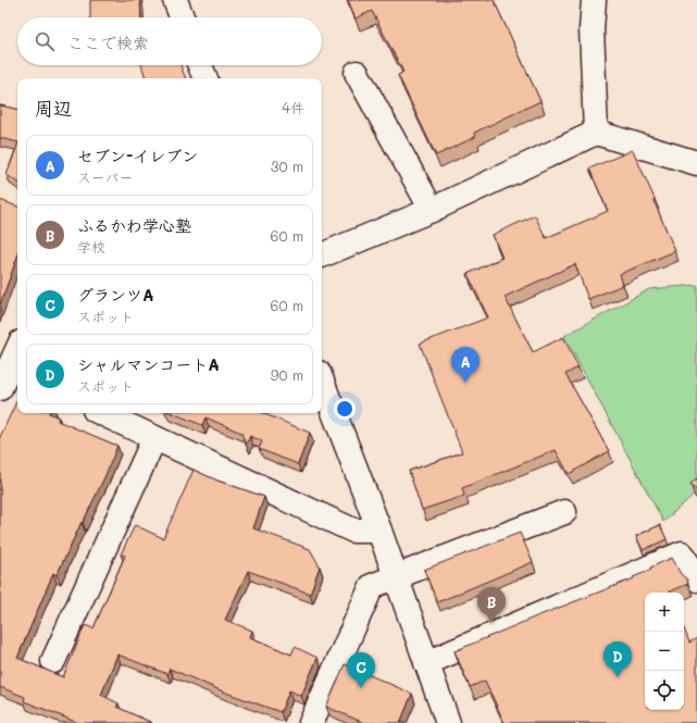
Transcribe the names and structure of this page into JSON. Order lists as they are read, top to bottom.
{
  "page": {
    "search": "ここで検索",
    "heading": ["周辺", "4件"],
    "list": [
      {
        "mark": "A",
        "name": "セブン-イレブン",
        "note": "スーパー",
        "value": "30 m"
      },
      {
        "mark": "B",
        "name": "ふるかわ学心塾",
        "note": "学校",
        "value": "60 m"
      },
      {
        "mark": "C",
        "name": "グランツA",
        "note": "スポット",
        "value": "60 m"
      },
      {
        "mark": "D",
        "name": "シャルマンコートA",
        "note": "スポット",
        "value": "90 m"
      }
    ],
    "pins": [
      "A",
      "B",
      "D",
      "C"
    ],
    "map_buttons": ["+", "−"]
  }
}
